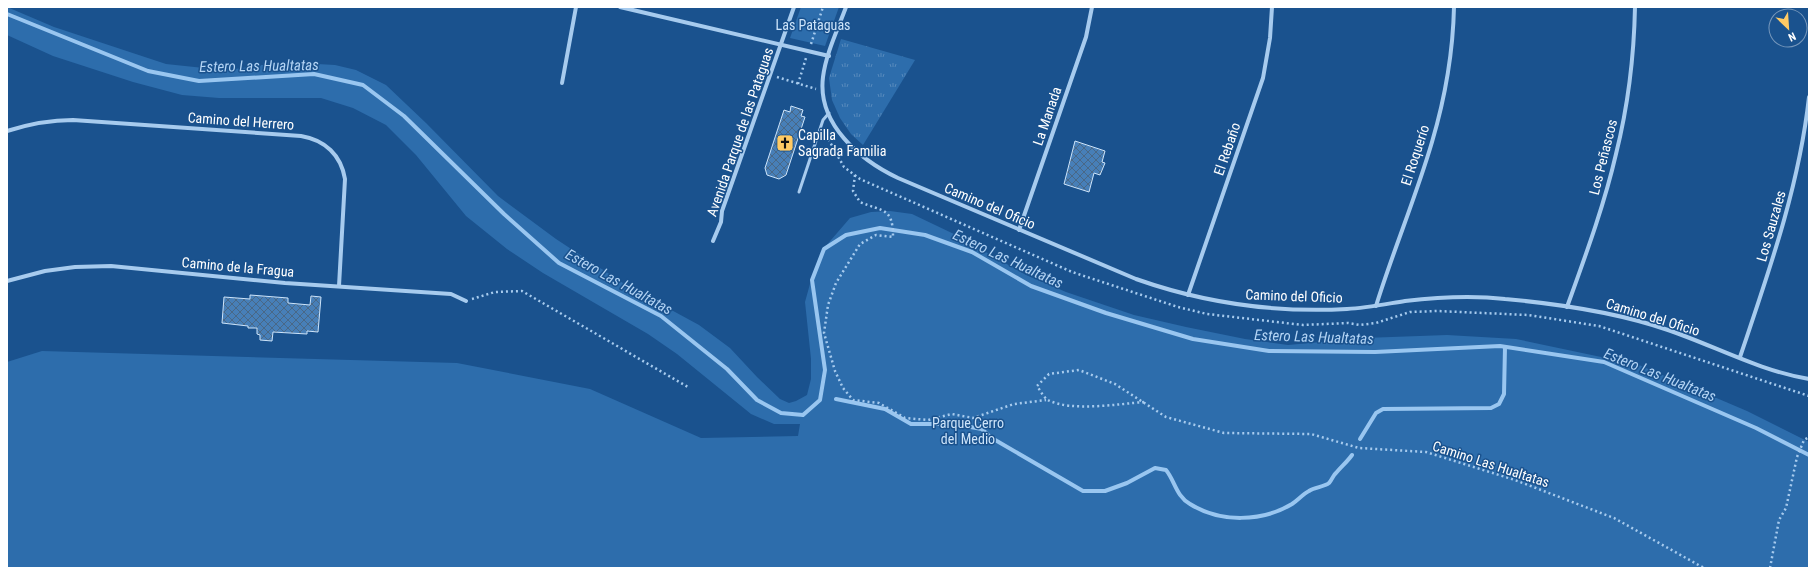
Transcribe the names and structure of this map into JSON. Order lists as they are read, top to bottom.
{
  "streets": {
    "street": [
      "La Manada",
      "Camino del Herrero",
      "Avenida Parque de las Pataguas",
      "El Rebaño",
      "El Roquerío",
      "Los Peñascos",
      "Camino del Oficio",
      "Los Sauzales",
      "Camino de la Fragua"
    ],
    "path": ["Camino Las Hualtatas"]
  },
  "crossings": [
    ["La Manada", "Camino del Oficio"],
    ["Camino del Herrero", "Camino de la Fragua"],
    ["El Rebaño", "Camino del Oficio"],
    ["El Roquerío", "Camino del Oficio"],
    ["Los Peñascos", "Camino del Oficio"],
    ["Camino del Oficio", "Los Sauzales"]
  ],
  "water": ["Estero Las Hualtatas"],
  "parks": ["Las Pataguas", "Parque Cerro del Medio"],
  "places": {
    "church": ["Capilla Sagrada Familia"]
  },
  "north": "bottom right"
}
